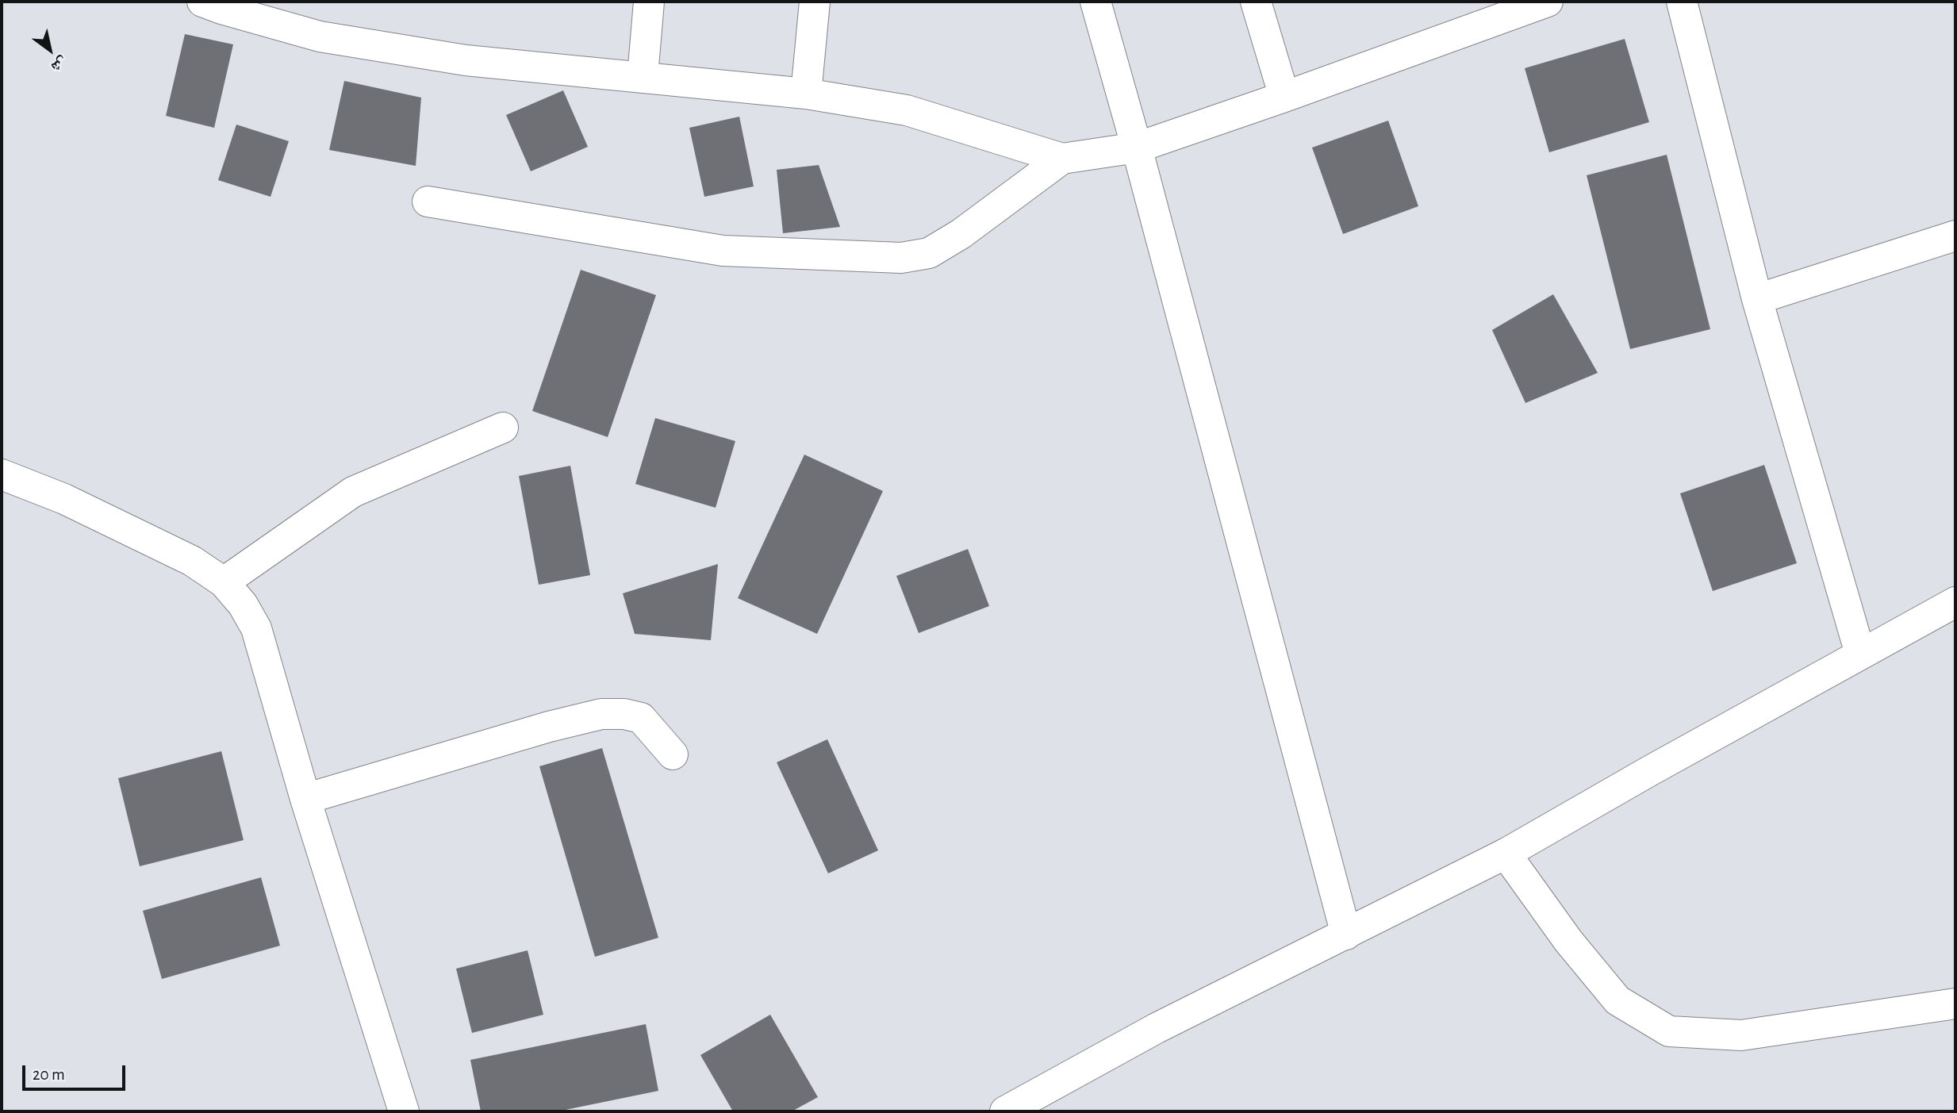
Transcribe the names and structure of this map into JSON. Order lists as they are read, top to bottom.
{
  "scale_bar": "20 m",
  "north": "bottom right"
}
